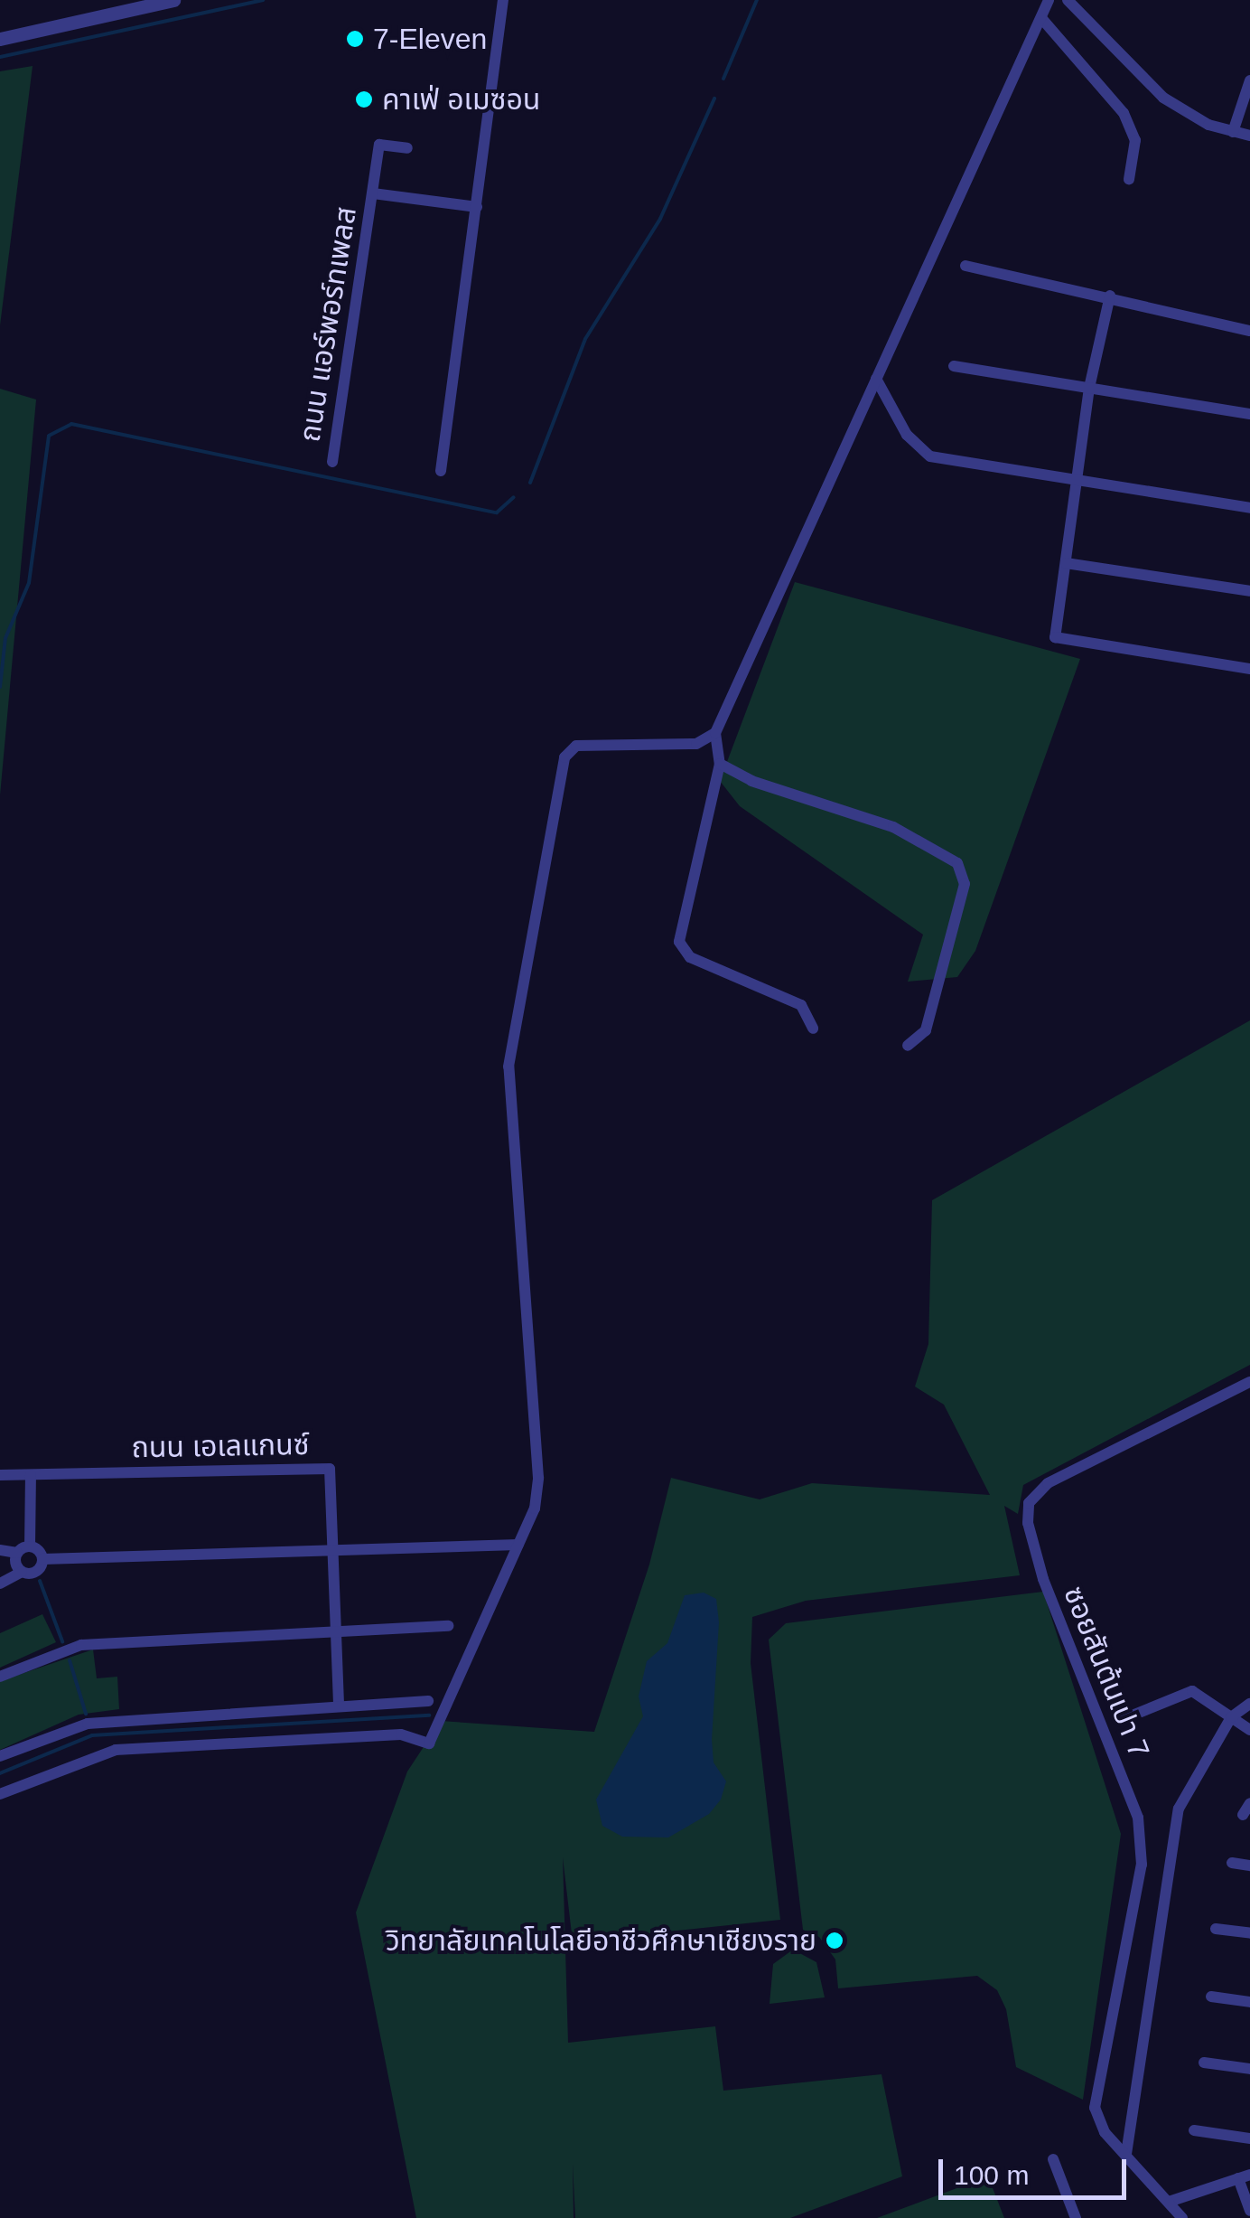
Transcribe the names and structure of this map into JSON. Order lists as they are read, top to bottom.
{
  "streets": {
    "street": ["ถนน แอร์พอร์ทเพลส", "ถนน เอเลแกนซ์", "ซอยสันต้นเปา 7"]
  },
  "places": ["7-Eleven", "คาเฟ่ อเมซอน", "วิทยาลัยเทคโนโลยีอาชีวศึกษาเชียงราย"],
  "scale_bar": "100 m"
}
